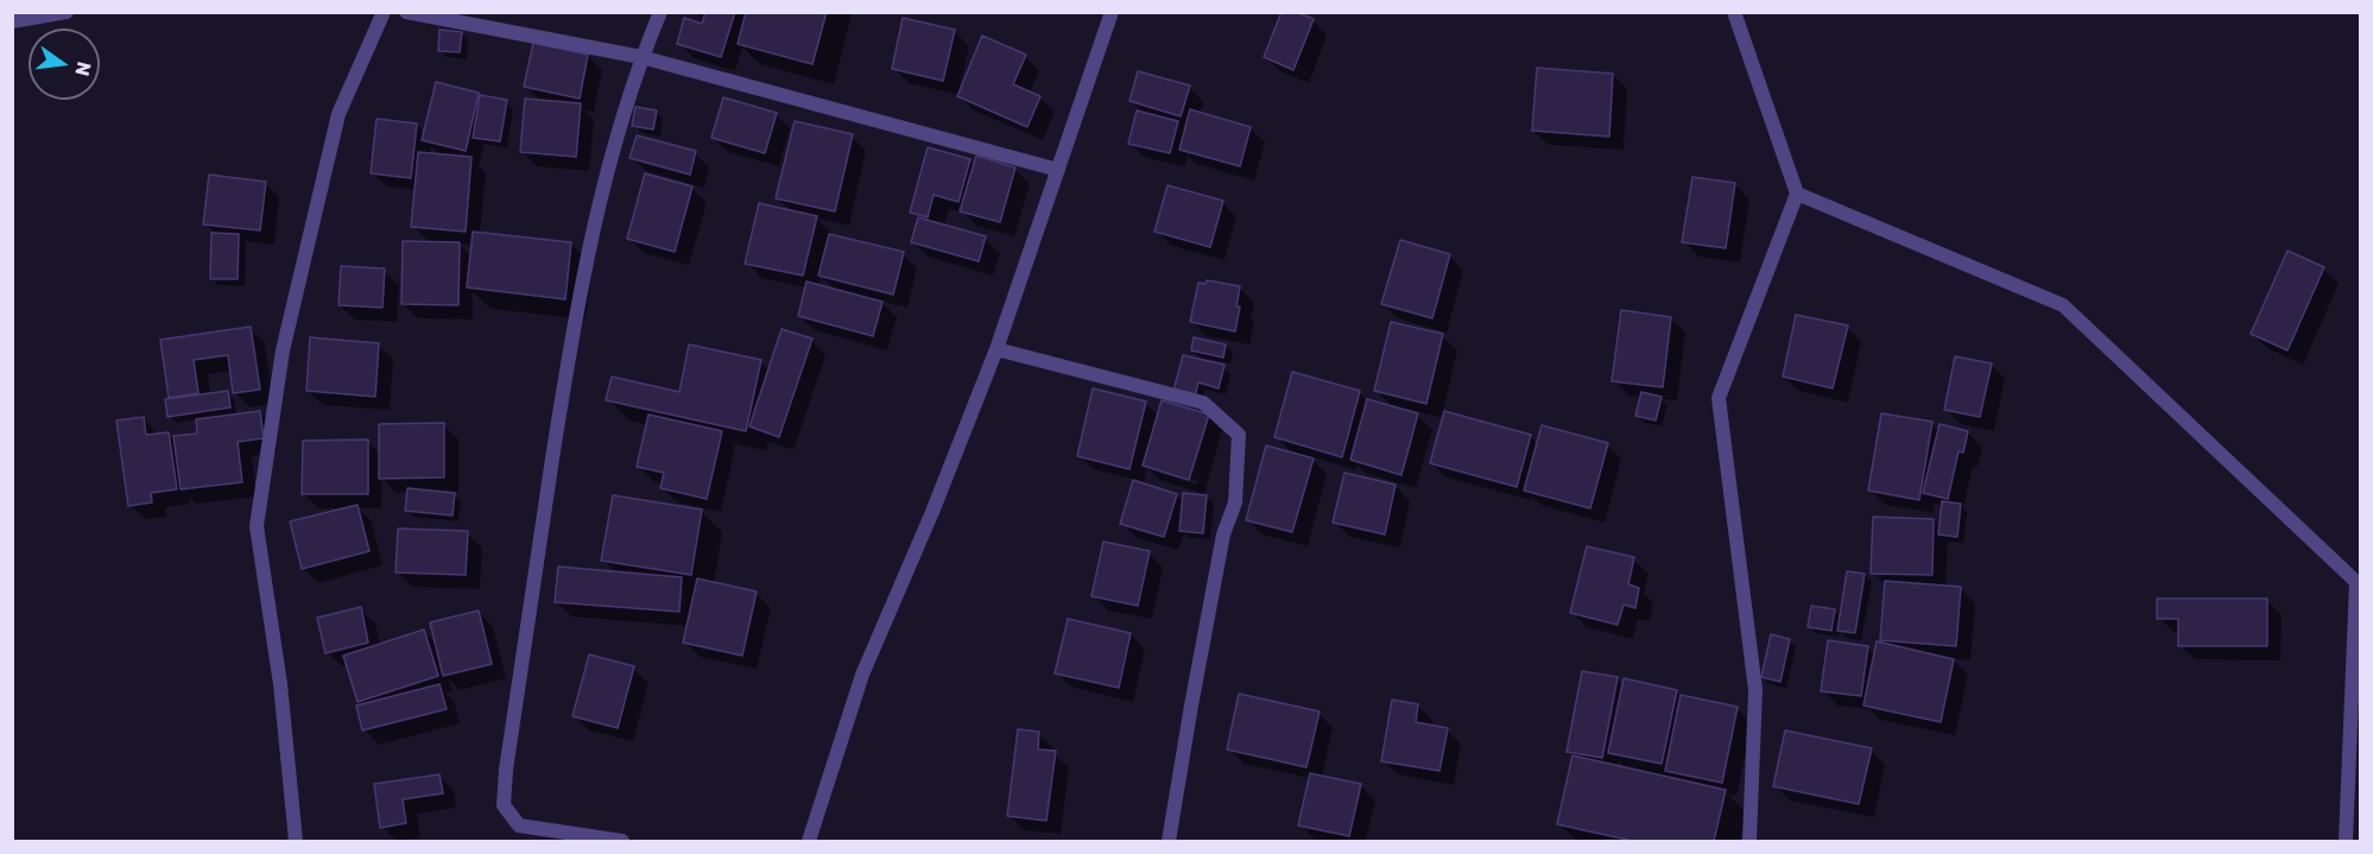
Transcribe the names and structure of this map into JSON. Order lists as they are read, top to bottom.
{
  "north": "right"
}
